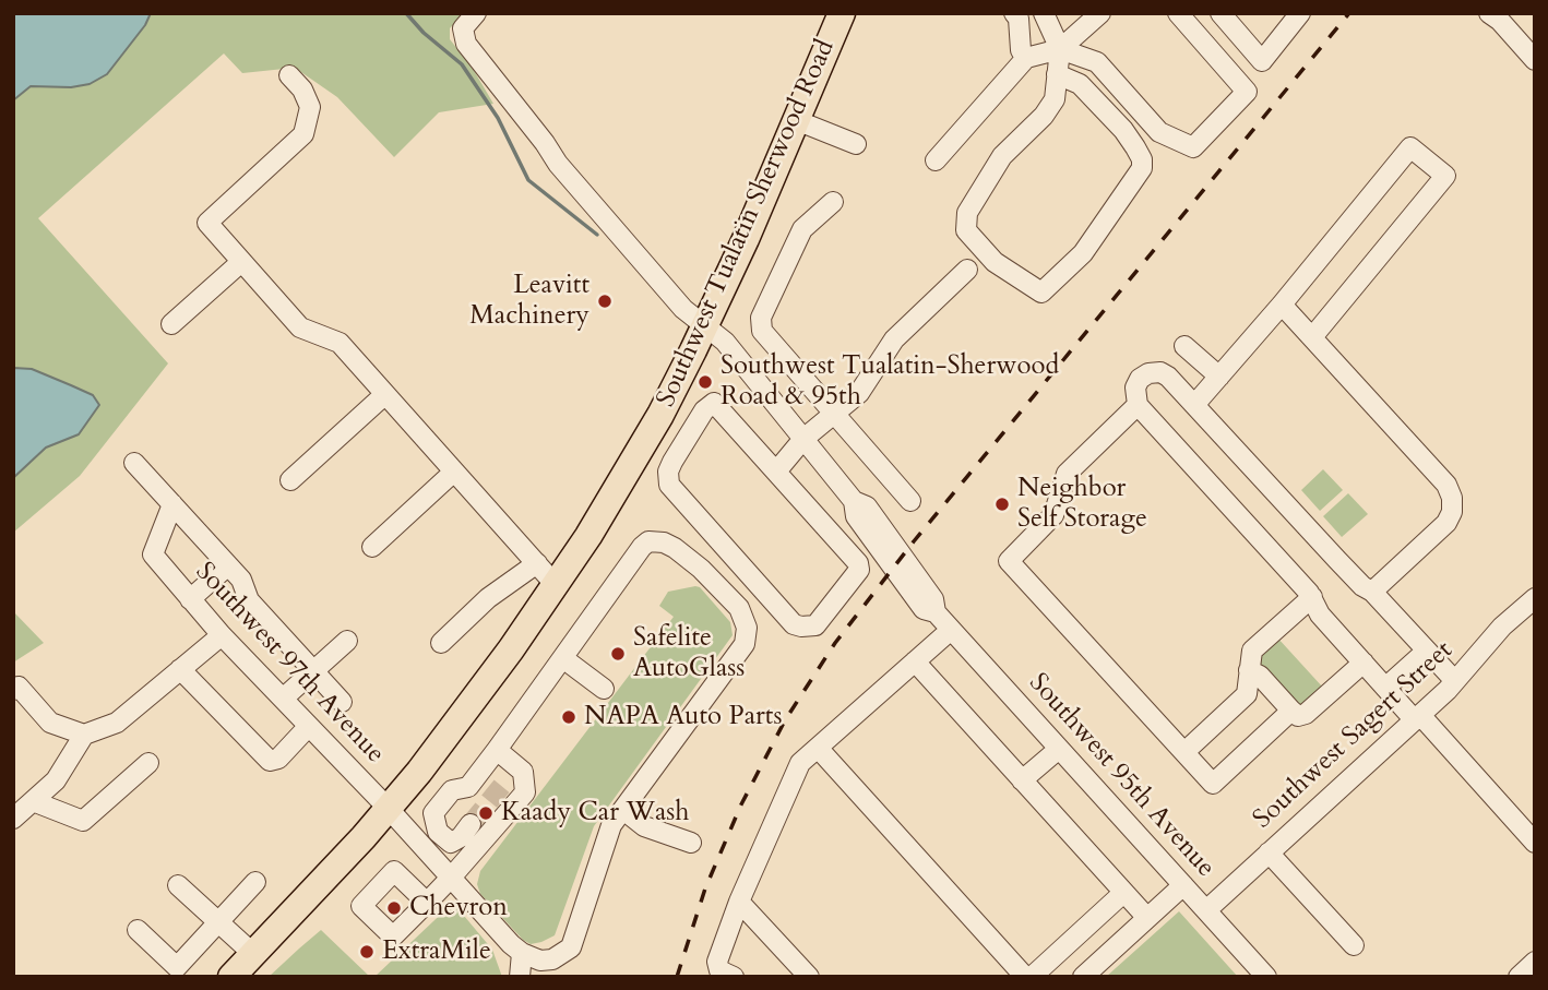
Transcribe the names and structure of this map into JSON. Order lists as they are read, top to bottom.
{
  "streets": {
    "highway": ["Southwest Tualatin Sherwood Road"],
    "street": ["Southwest 97th Avenue", "Southwest Sagert Street", "Southwest 95th Avenue"]
  },
  "crossings": [
    ["Southwest Tualatin Sherwood Road", "Southwest 97th Avenue"],
    ["Southwest Tualatin Sherwood Road", "Southwest 95th Avenue"],
    ["Southwest Sagert Street", "Southwest 95th Avenue"]
  ],
  "places": [
    "Leavitt Machinery",
    "Southwest Tualatin-Sherwood Road & 95th",
    "Neighbor Self Storage",
    "Safelite AutoGlass",
    "NAPA Auto Parts",
    "Kaady Car Wash",
    "Chevron",
    "ExtraMile"
  ]
}
